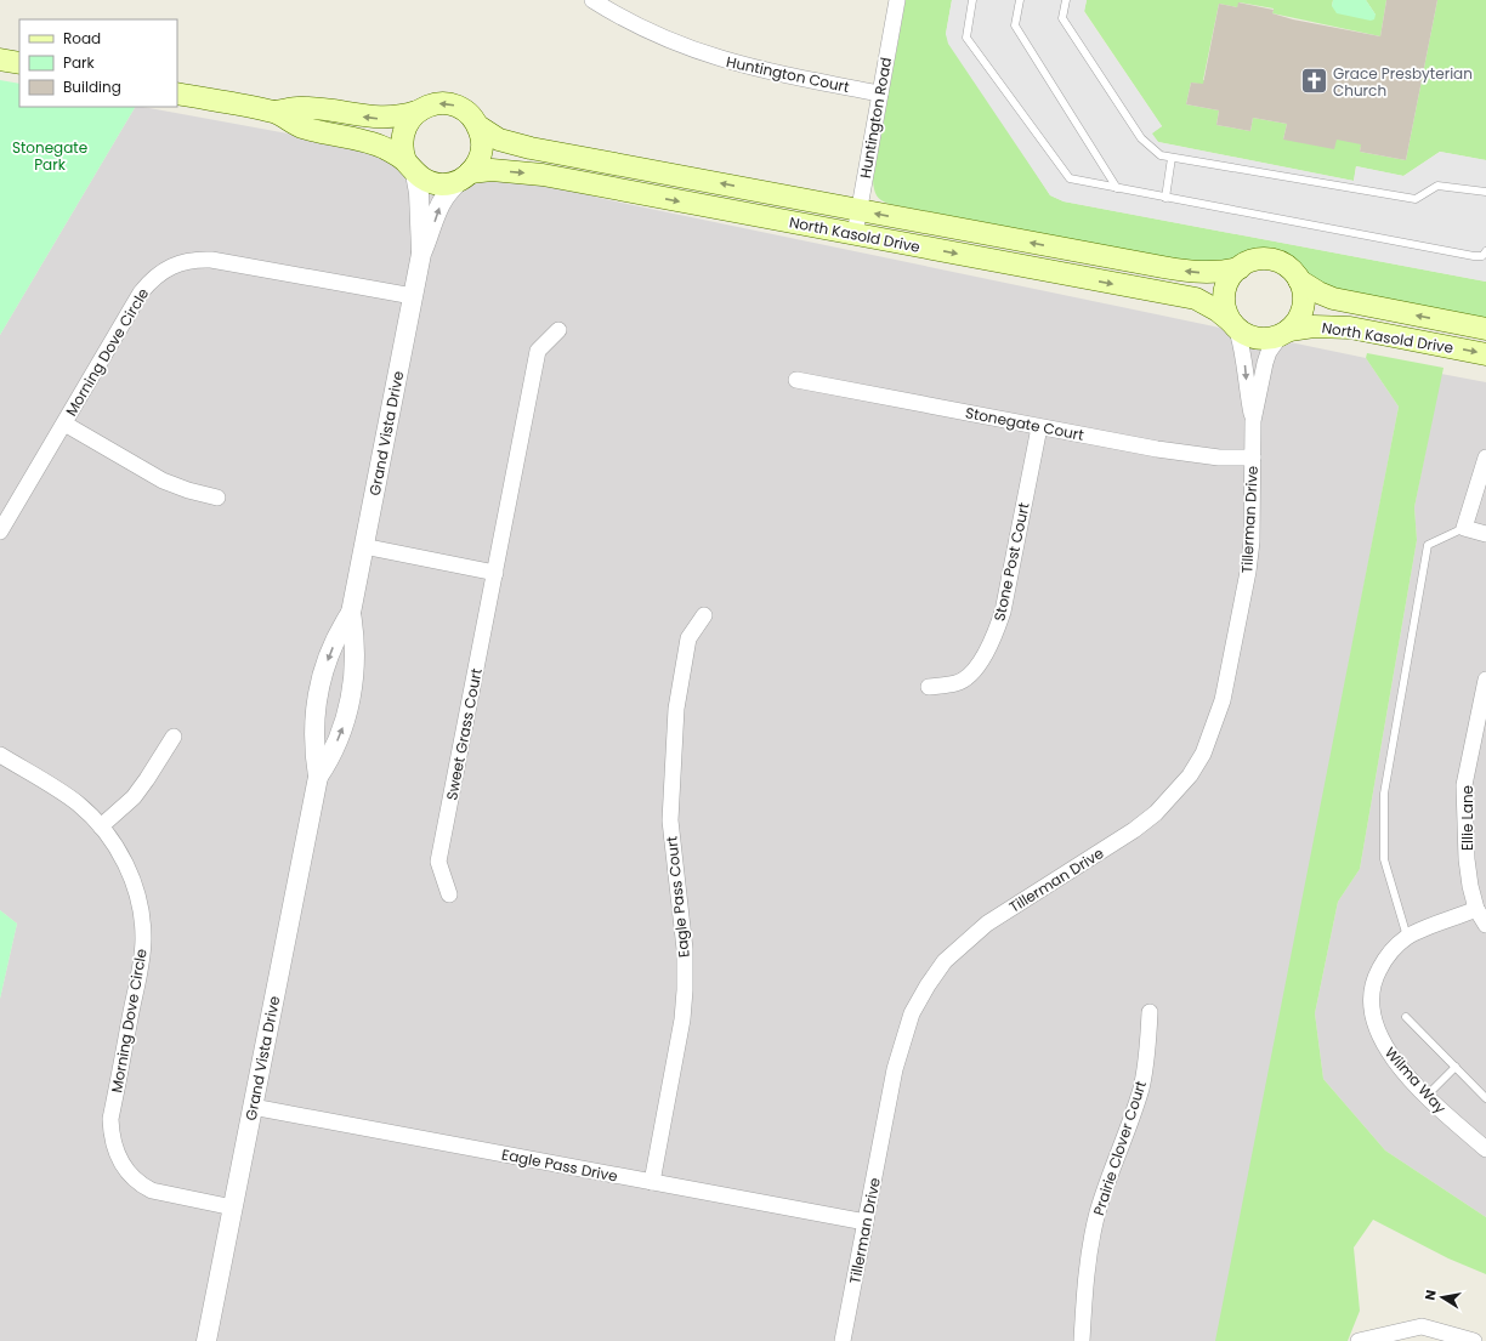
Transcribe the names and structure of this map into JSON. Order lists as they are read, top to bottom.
{
  "streets": {
    "main road": ["North Kasold Drive"],
    "street": [
      "Huntington Court",
      "Huntington Road",
      "Morning Dove Circle",
      "Stonegate Court",
      "Grand Vista Drive",
      "Tillerman Drive",
      "Stone Post Court",
      "Sweet Grass Court",
      "Ellie Lane",
      "Eagle Pass Court",
      "Wilma Way",
      "Prairie Clover Court",
      "Eagle Pass Drive"
    ]
  },
  "crossings": [
    ["Huntington Court", "Huntington Road"],
    ["Huntington Road", "North Kasold Drive"],
    ["North Kasold Drive", "Grand Vista Drive"],
    ["North Kasold Drive", "Tillerman Drive"],
    ["Morning Dove Circle", "Grand Vista Drive"],
    ["Stonegate Court", "Tillerman Drive"],
    ["Stonegate Court", "Stone Post Court"],
    ["Grand Vista Drive", "Eagle Pass Drive"],
    ["Tillerman Drive", "Eagle Pass Drive"],
    ["Ellie Lane", "Wilma Way"],
    ["Eagle Pass Court", "Eagle Pass Drive"]
  ],
  "parks": ["Stonegate Park"],
  "places": {
    "church": ["Grace Presbyterian Church"]
  },
  "legend": ["Road", "Park", "Building"],
  "north": "left"
}
